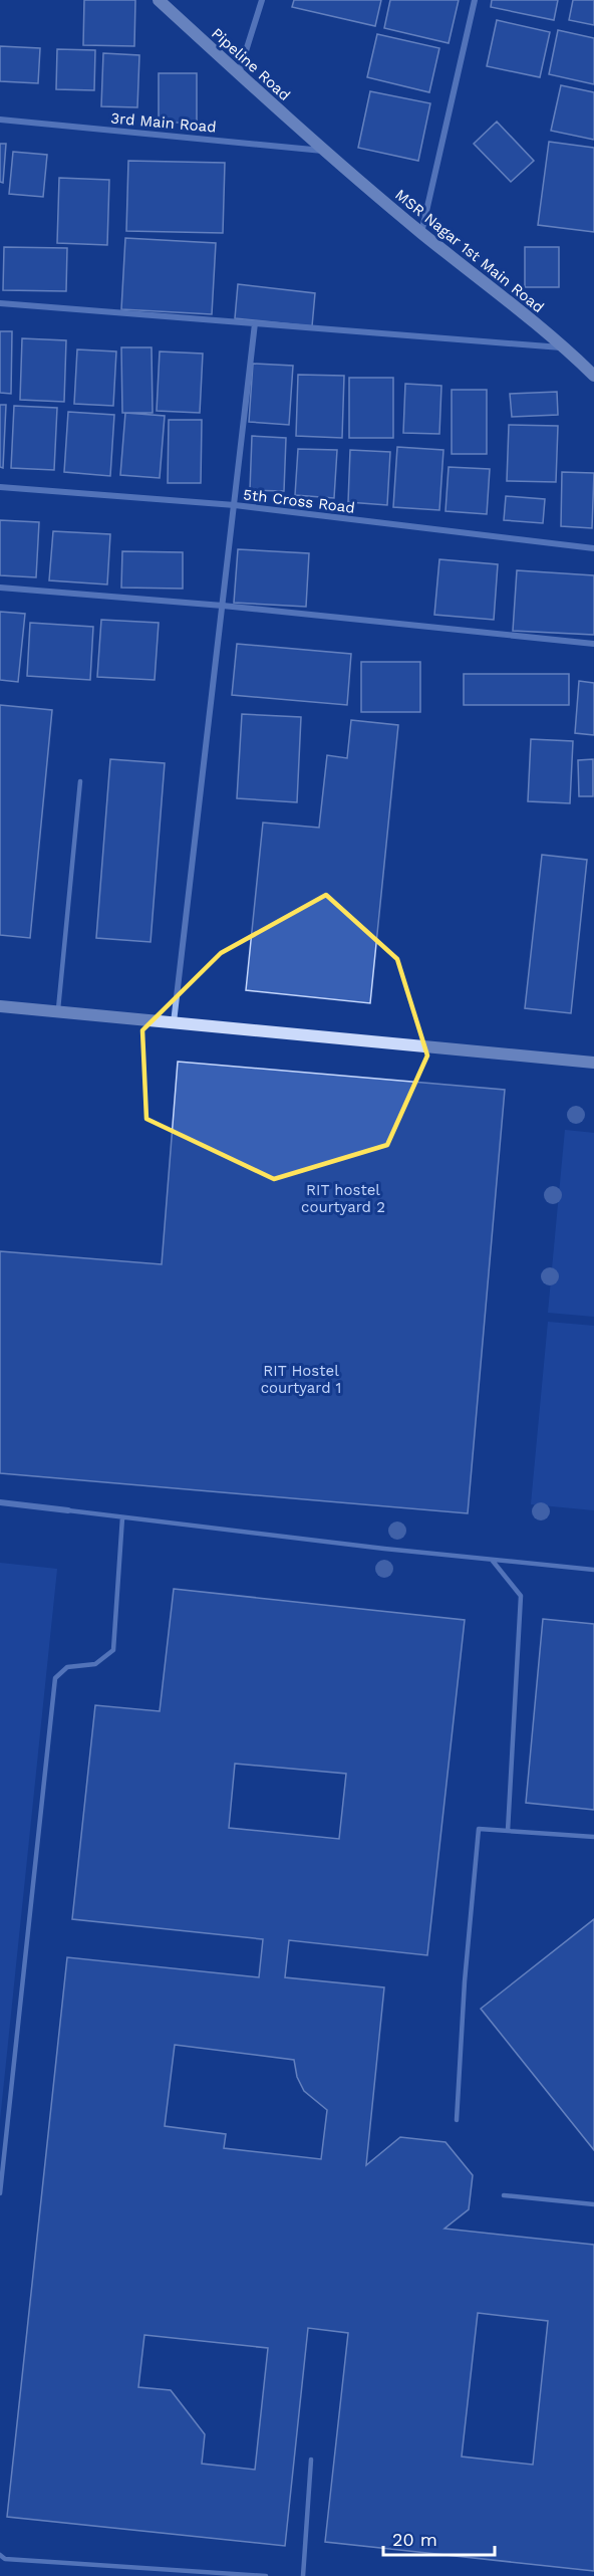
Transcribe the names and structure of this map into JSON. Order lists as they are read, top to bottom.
{
  "streets": {
    "street": [
      "Pipeline Road",
      "3rd Main Road",
      "MSR Nagar 1st Main Road",
      "5th Cross Road"
    ]
  },
  "crossings": [
    ["Pipeline Road", "3rd Main Road"],
    ["Pipeline Road", "MSR Nagar 1st Main Road"],
    ["3rd Main Road", "MSR Nagar 1st Main Road"]
  ],
  "parks": ["RIT hostel courtyard 2", "RIT Hostel courtyard 1"],
  "scale_bar": "20 m"
}
